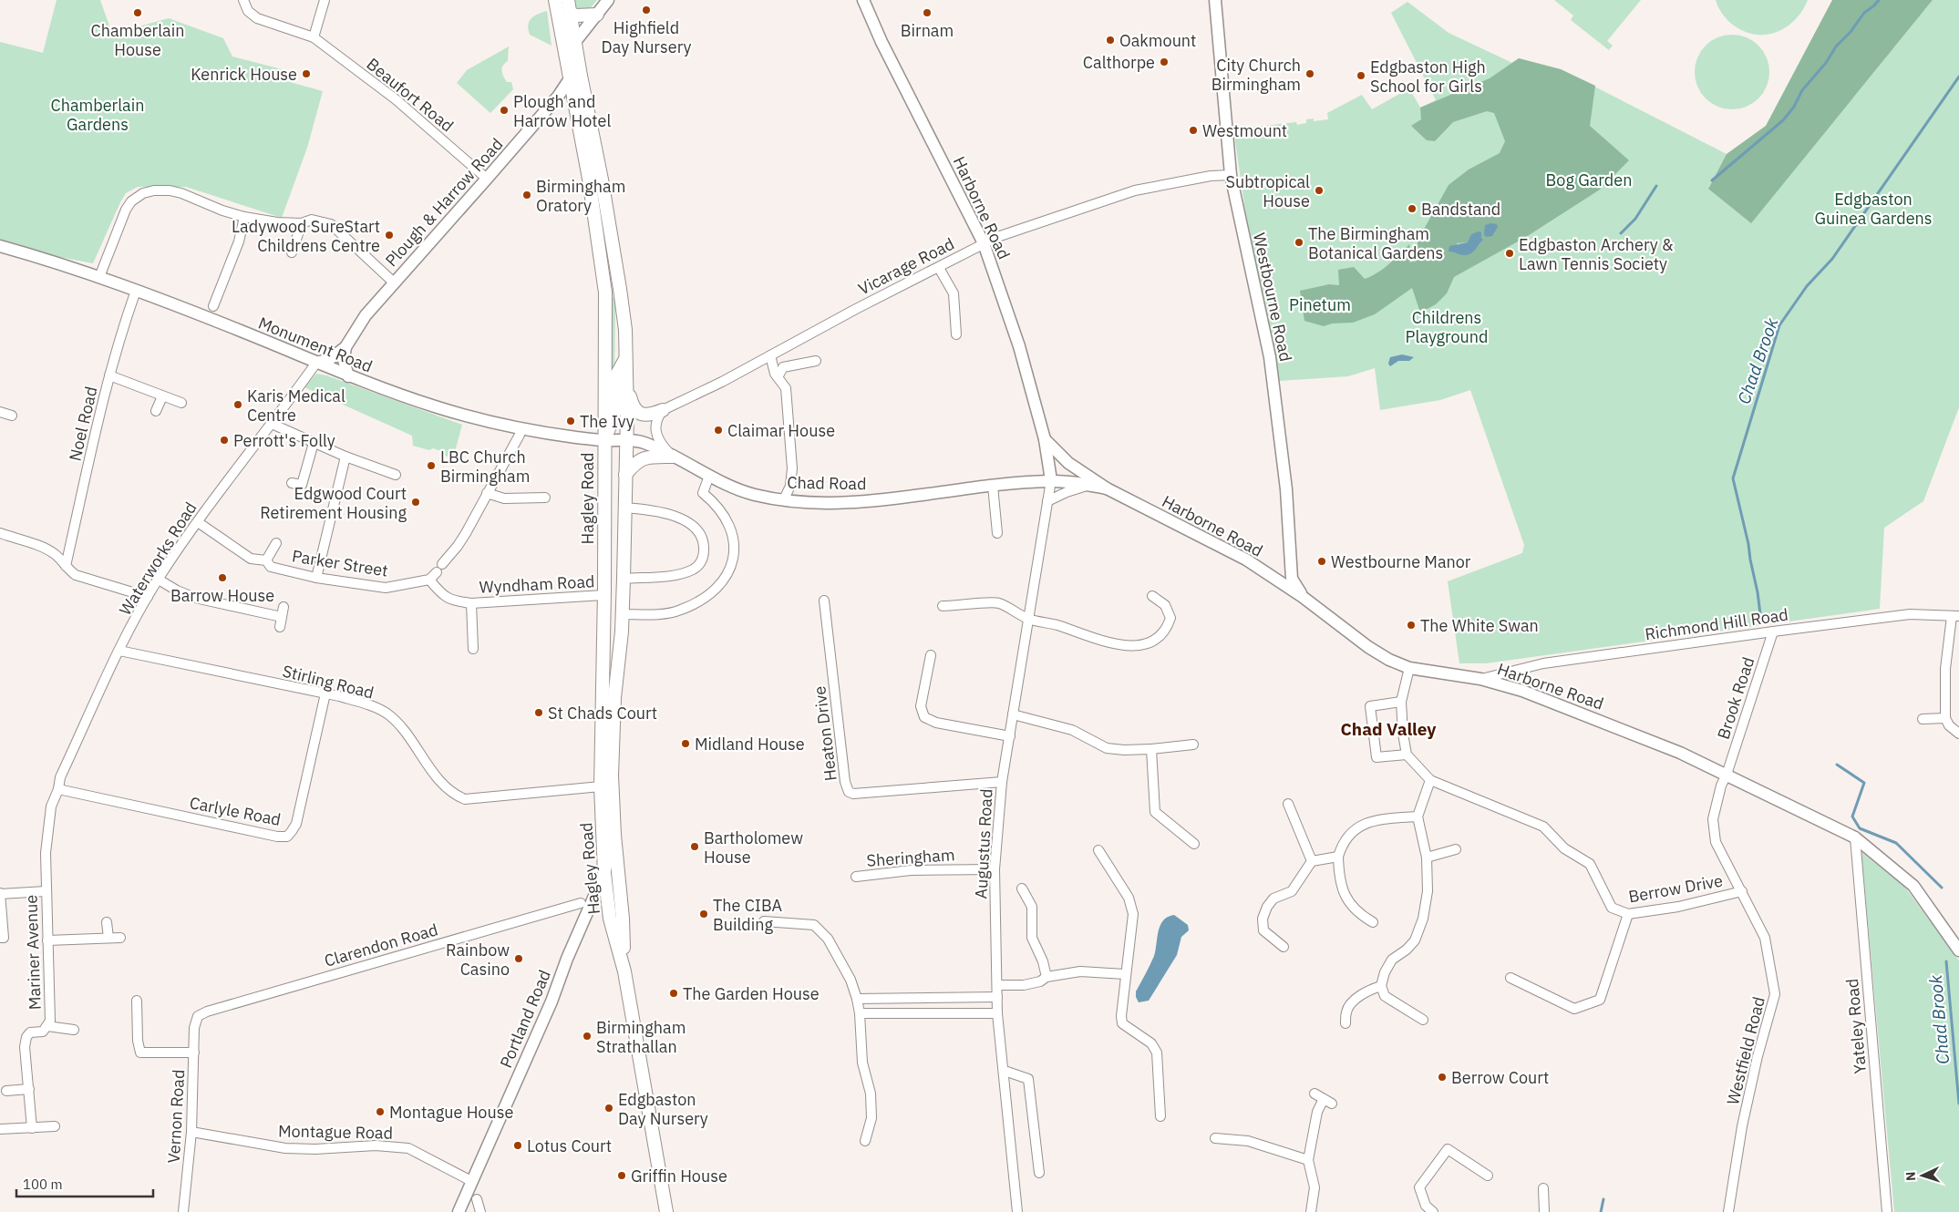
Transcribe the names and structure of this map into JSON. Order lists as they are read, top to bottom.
{
  "streets": {
    "highway": ["Hagley Road"],
    "main road": [
      "Plough & Harrow Road",
      "Harborne Road",
      "Westbourne Road",
      "Monument Road",
      "Chad Road",
      "Portland Road"
    ],
    "street": [
      "Beaufort Road",
      "Vicarage Road",
      "Noel Road",
      "Waterworks Road",
      "Parker Street",
      "Wyndham Road",
      "Richmond Hill Road",
      "Stirling Road",
      "Brook Road",
      "Heaton Drive",
      "Carlyle Road",
      "Augustus Road",
      "Sheringham",
      "Berrow Drive",
      "Clarendon Road",
      "Mariner Avenue",
      "Yateley Road",
      "Westfield Road",
      "Vernon Road",
      "Montague Road"
    ]
  },
  "crossings": [
    ["Beaufort Road", "Plough & Harrow Road"],
    ["Plough & Harrow Road", "Monument Road"],
    ["Plough & Harrow Road", "Hagley Road"],
    ["Plough & Harrow Road", "Waterworks Road"],
    ["Harborne Road", "Vicarage Road"],
    ["Harborne Road", "Westbourne Road"],
    ["Harborne Road", "Chad Road"],
    ["Harborne Road", "Richmond Hill Road"],
    ["Harborne Road", "Brook Road"],
    ["Harborne Road", "Augustus Road"],
    ["Harborne Road", "Yateley Road"],
    ["Harborne Road", "Westfield Road"],
    ["Vicarage Road", "Westbourne Road"],
    ["Monument Road", "Noel Road"],
    ["Monument Road", "Chad Road"],
    ["Monument Road", "Hagley Road"],
    ["Monument Road", "Waterworks Road"],
    ["Chad Road", "Hagley Road"],
    ["Chad Road", "Augustus Road"],
    ["Hagley Road", "Wyndham Road"],
    ["Hagley Road", "Stirling Road"],
    ["Hagley Road", "Portland Road"],
    ["Waterworks Road", "Parker Street"],
    ["Waterworks Road", "Stirling Road"],
    ["Waterworks Road", "Carlyle Road"],
    ["Waterworks Road", "Mariner Avenue"],
    ["Parker Street", "Wyndham Road"],
    ["Richmond Hill Road", "Brook Road"],
    ["Stirling Road", "Carlyle Road"],
    ["Brook Road", "Westfield Road"],
    ["Heaton Drive", "Augustus Road"],
    ["Carlyle Road", "Mariner Avenue"],
    ["Augustus Road", "Sheringham"],
    ["Berrow Drive", "Westfield Road"],
    ["Clarendon Road", "Vernon Road"],
    ["Portland Road", "Montague Road"],
    ["Vernon Road", "Montague Road"]
  ],
  "districts": ["Chad Valley"],
  "water": ["Chad Brook"],
  "parks": [
    "Chamberlain Gardens",
    "Bog Garden",
    "Edgbaston Guinea Gardens",
    "Pinetum",
    "Childrens Playground"
  ],
  "places": [
    "Highfield Day Nursery",
    "Chamberlain House",
    "Birnam",
    "Oakmount",
    "Calthorpe",
    "Kenrick House",
    "City Church Birmingham",
    "Edgbaston High School for Girls",
    "Plough and Harrow Hotel",
    "Westmount",
    "Subtropical House",
    "Birmingham Oratory",
    "Bandstand",
    "Ladywood SureStart Childrens Centre",
    "The Birmingham Botanical Gardens",
    "Edgbaston Archery & Lawn Tennis Society",
    "Karis Medical Centre",
    "The Ivy",
    "Claimar House",
    "Perrott's Folly",
    "LBC Church Birmingham",
    "Edgwood Court Retirement Housing",
    "Westbourne Manor",
    "Barrow House",
    "The White Swan",
    "St Chads Court",
    "Midland House",
    "Bartholomew House",
    "The CIBA Building",
    "Rainbow Casino",
    "The Garden House",
    "Birmingham Strathallan",
    "Berrow Court",
    "Edgbaston Day Nursery",
    "Montague House",
    "Lotus Court",
    "Griffin House"
  ],
  "scale_bar": "100 m",
  "north": "left"
}
